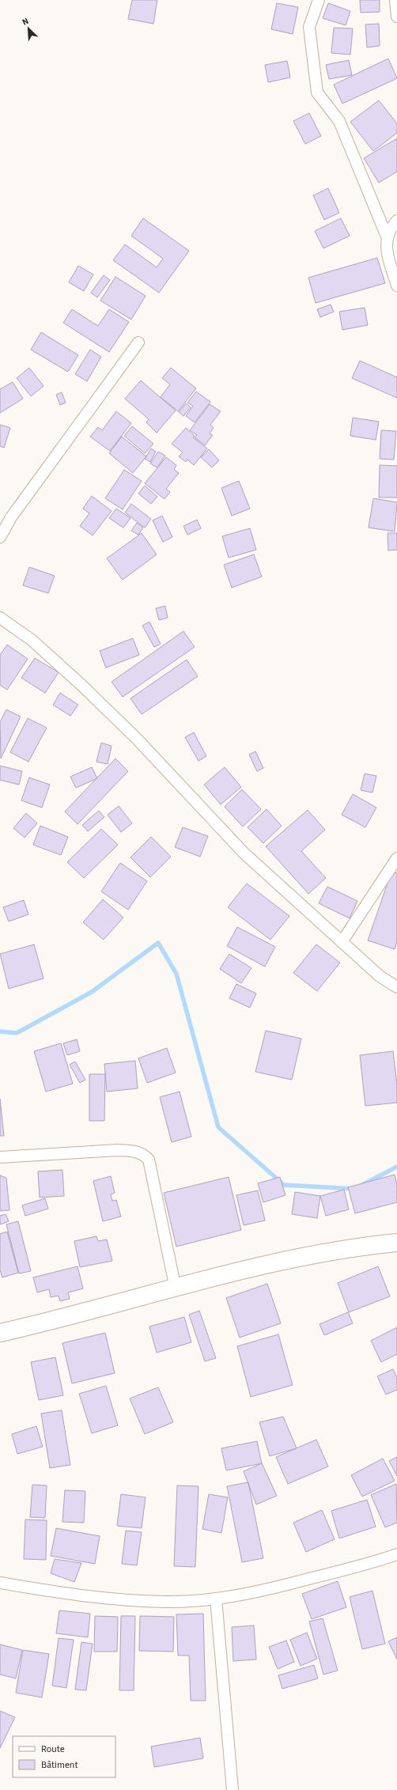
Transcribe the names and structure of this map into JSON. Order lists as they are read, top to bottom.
{
  "legend": ["Route", "Bâtiment"],
  "north": "top left"
}
